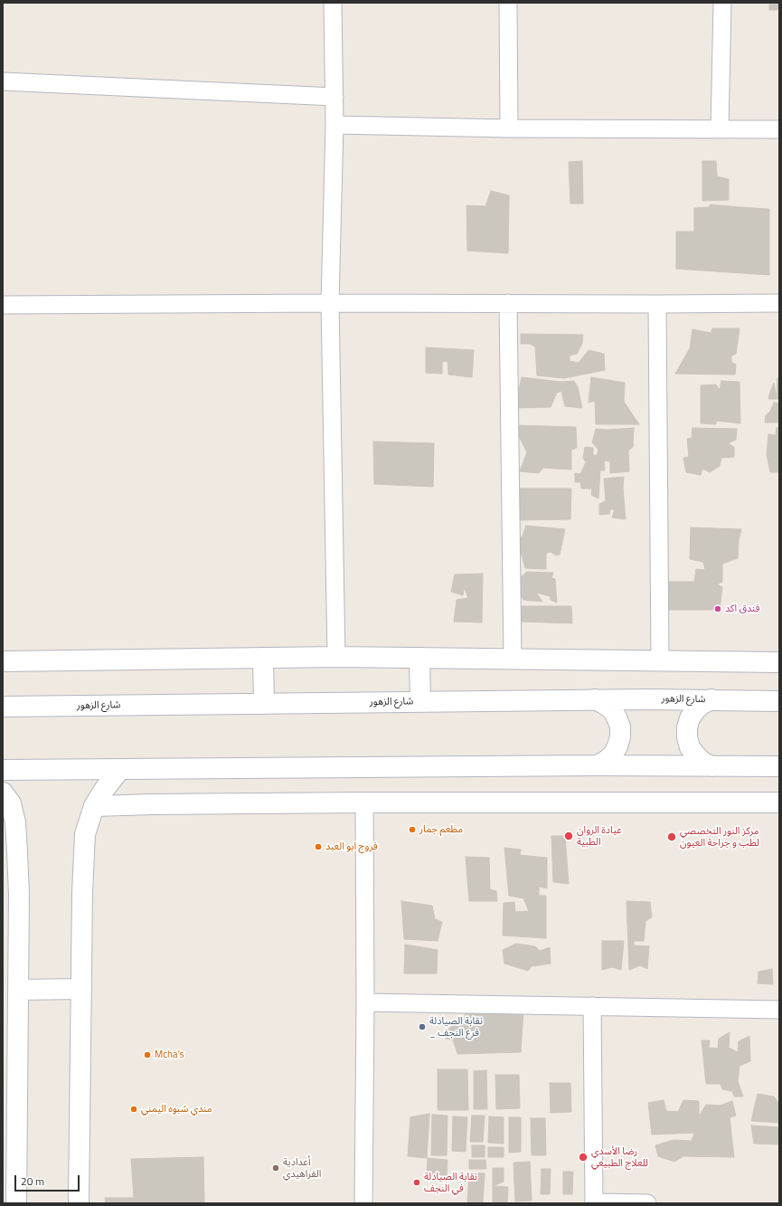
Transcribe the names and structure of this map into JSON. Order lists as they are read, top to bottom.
{
  "streets": {
    "main road": ["شارع الزهور"]
  },
  "places": [
    "فندق اكد",
    "مطعم جمار",
    "عيادة الروان الطبية",
    "مركز النور التخصصي لطب و جراحة العيون",
    "فروج ابو العبد",
    "نقابة الصيادلة _ فرع النجف",
    "Mcha’s",
    "مندي شبوه اليمني",
    "رضا الأسدي للعلاج الطبيعي",
    "أعدادية الفراهيدي",
    "نقابة الصيادلة في النجف"
  ],
  "scale_bar": "20 m"
}
